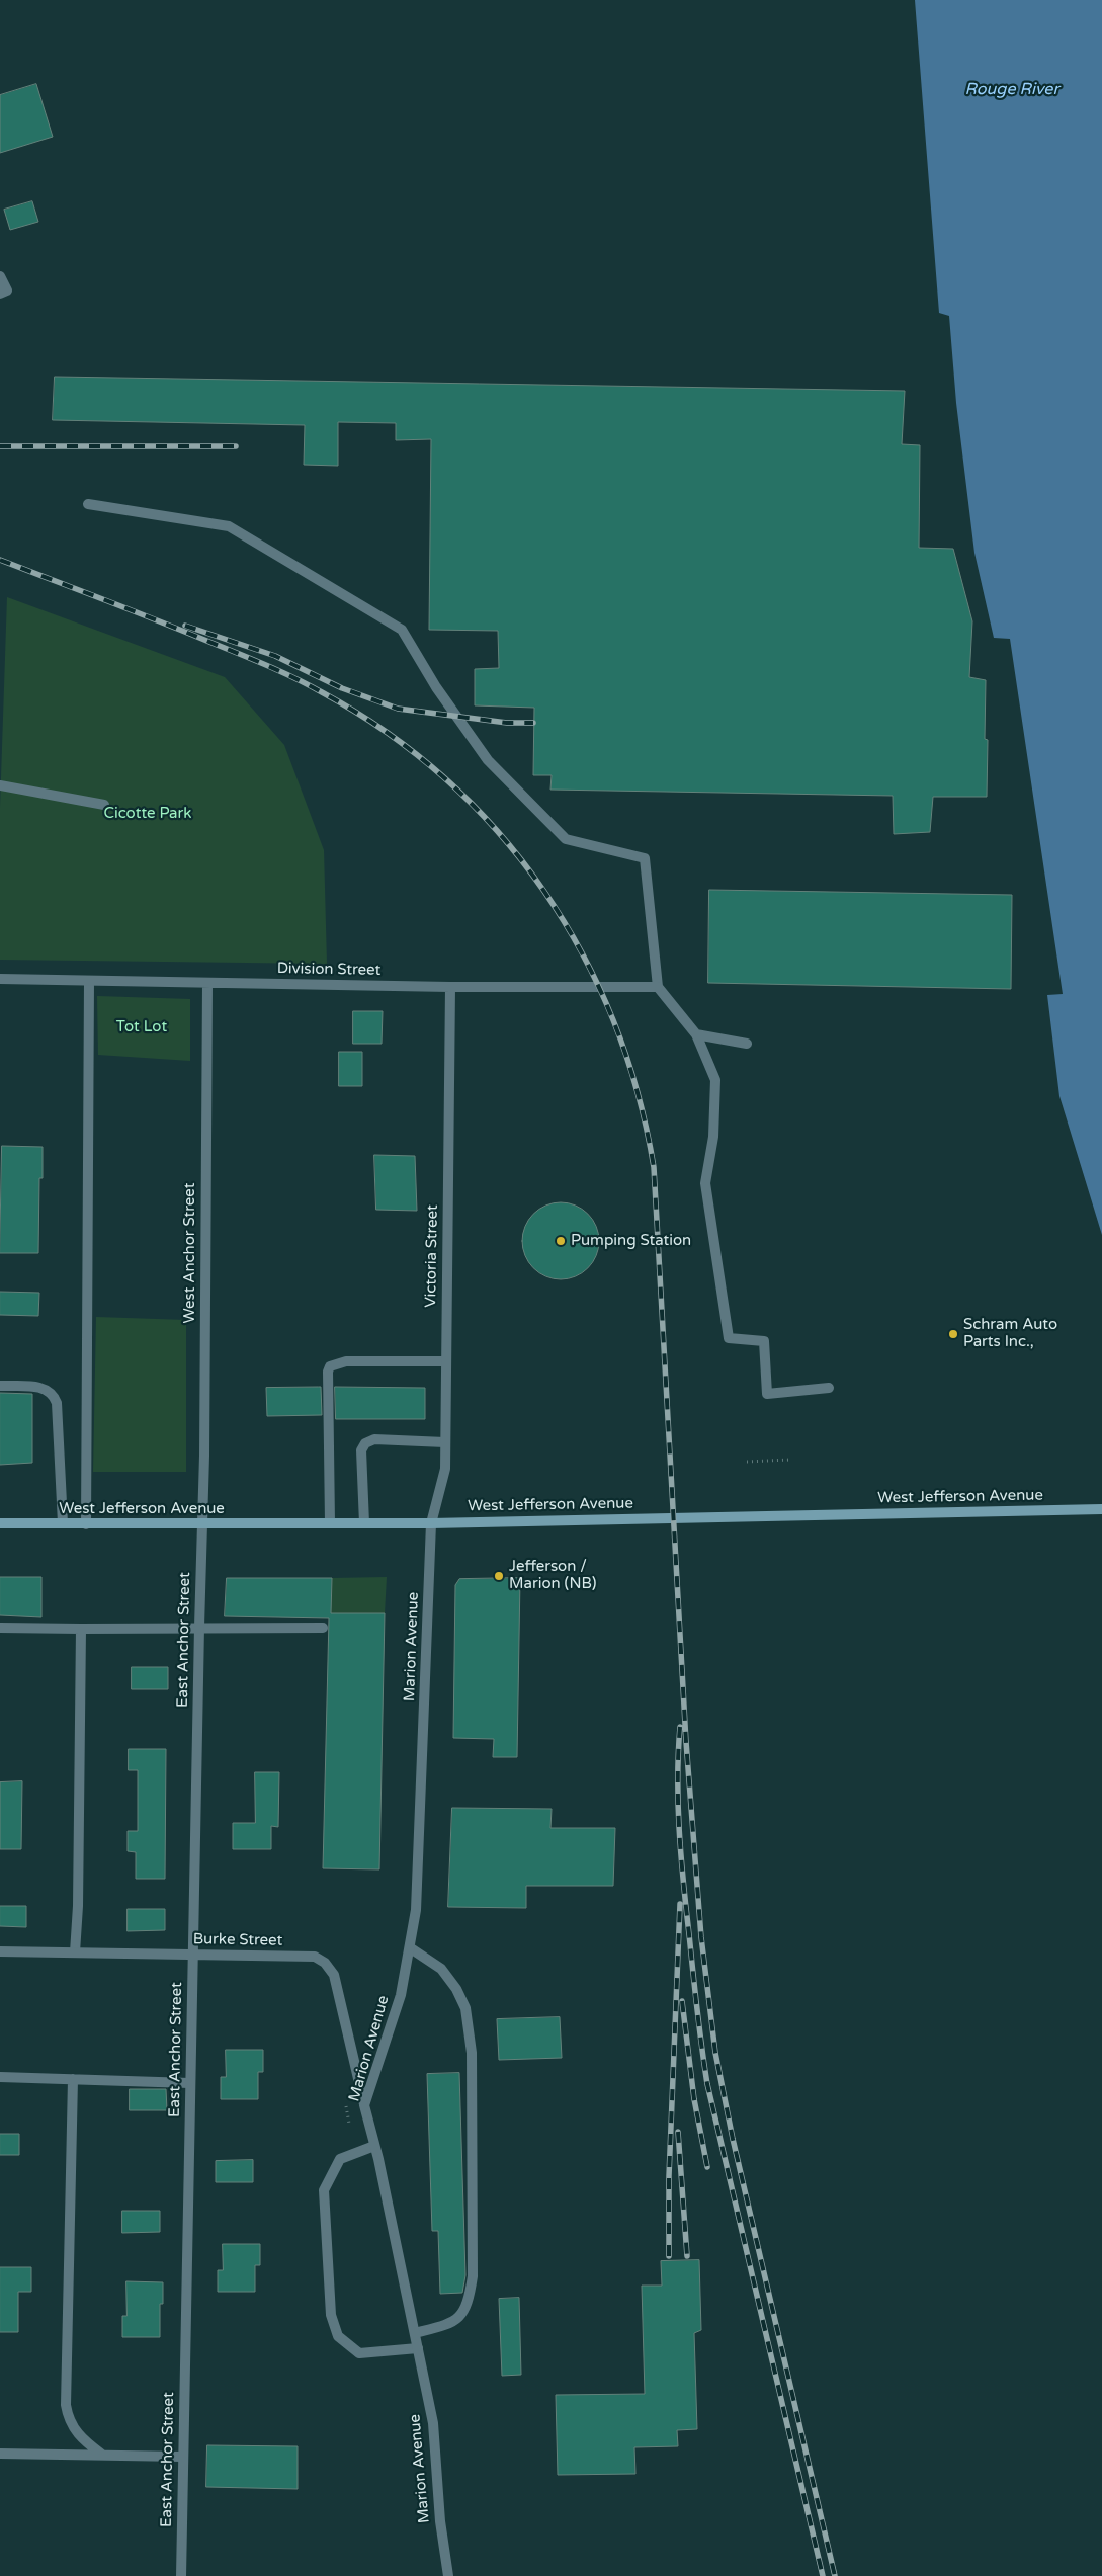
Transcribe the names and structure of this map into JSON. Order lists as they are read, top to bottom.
{
  "streets": {
    "main road": ["West Jefferson Avenue"],
    "street": [
      "Division Street",
      "West Anchor Street",
      "Victoria Street",
      "East Anchor Street",
      "Marion Avenue",
      "Burke Street"
    ]
  },
  "crossings": [
    ["Division Street", "West Anchor Street"],
    ["Division Street", "Victoria Street"],
    ["West Anchor Street", "West Jefferson Avenue"],
    ["West Anchor Street", "East Anchor Street"],
    ["Victoria Street", "West Jefferson Avenue"],
    ["Victoria Street", "Marion Avenue"],
    ["West Jefferson Avenue", "East Anchor Street"],
    ["West Jefferson Avenue", "Marion Avenue"],
    ["East Anchor Street", "Burke Street"],
    ["Marion Avenue", "Burke Street"]
  ],
  "water": ["Rouge River"],
  "parks": ["Cicotte Park", "Tot Lot"],
  "places": ["Pumping Station", "Schram Auto Parts Inc.,", "Jefferson / Marion (NB)"]
}
